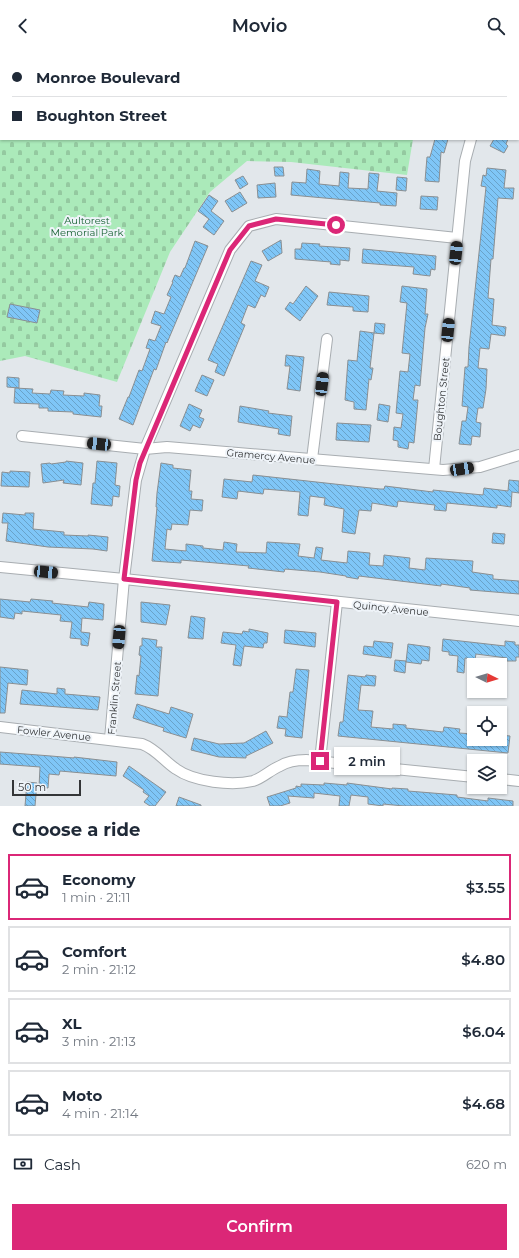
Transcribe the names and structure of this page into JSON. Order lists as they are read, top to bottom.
{
  "streets": {
    "street": [
      "Boughton Street",
      "Gramercy Avenue",
      "Quincy Avenue",
      "Franklin Street",
      "Fowler Avenue"
    ]
  },
  "crossings": [
    ["Boughton Street", "Gramercy Avenue"],
    ["Boughton Street", "Franklin Street"],
    ["Gramercy Avenue", "Franklin Street"],
    ["Quincy Avenue", "Franklin Street"],
    ["Franklin Street", "Fowler Avenue"]
  ],
  "parks": ["Aultorest Memorial Park"],
  "scale_bar": "50 m",
  "north": "right",
  "page": {
    "header": "Movio",
    "banner": ["Monroe Boulevard", "Boughton Street"],
    "bubble": "2 min",
    "scale": "50 m",
    "heading": "Choose a ride",
    "list": [
      {
        "name": "Economy",
        "note": "1 min · 21:11",
        "value": "$3.55"
      },
      {
        "name": "Comfort",
        "note": "2 min · 21:12",
        "value": "$4.80"
      },
      {
        "name": "XL",
        "note": "3 min · 21:13",
        "value": "$6.04"
      },
      {
        "name": "Moto",
        "note": "4 min · 21:14",
        "value": "$4.68"
      }
    ],
    "pay": ["Cash", "620 m"],
    "buttons": "Confirm"
  }
}
